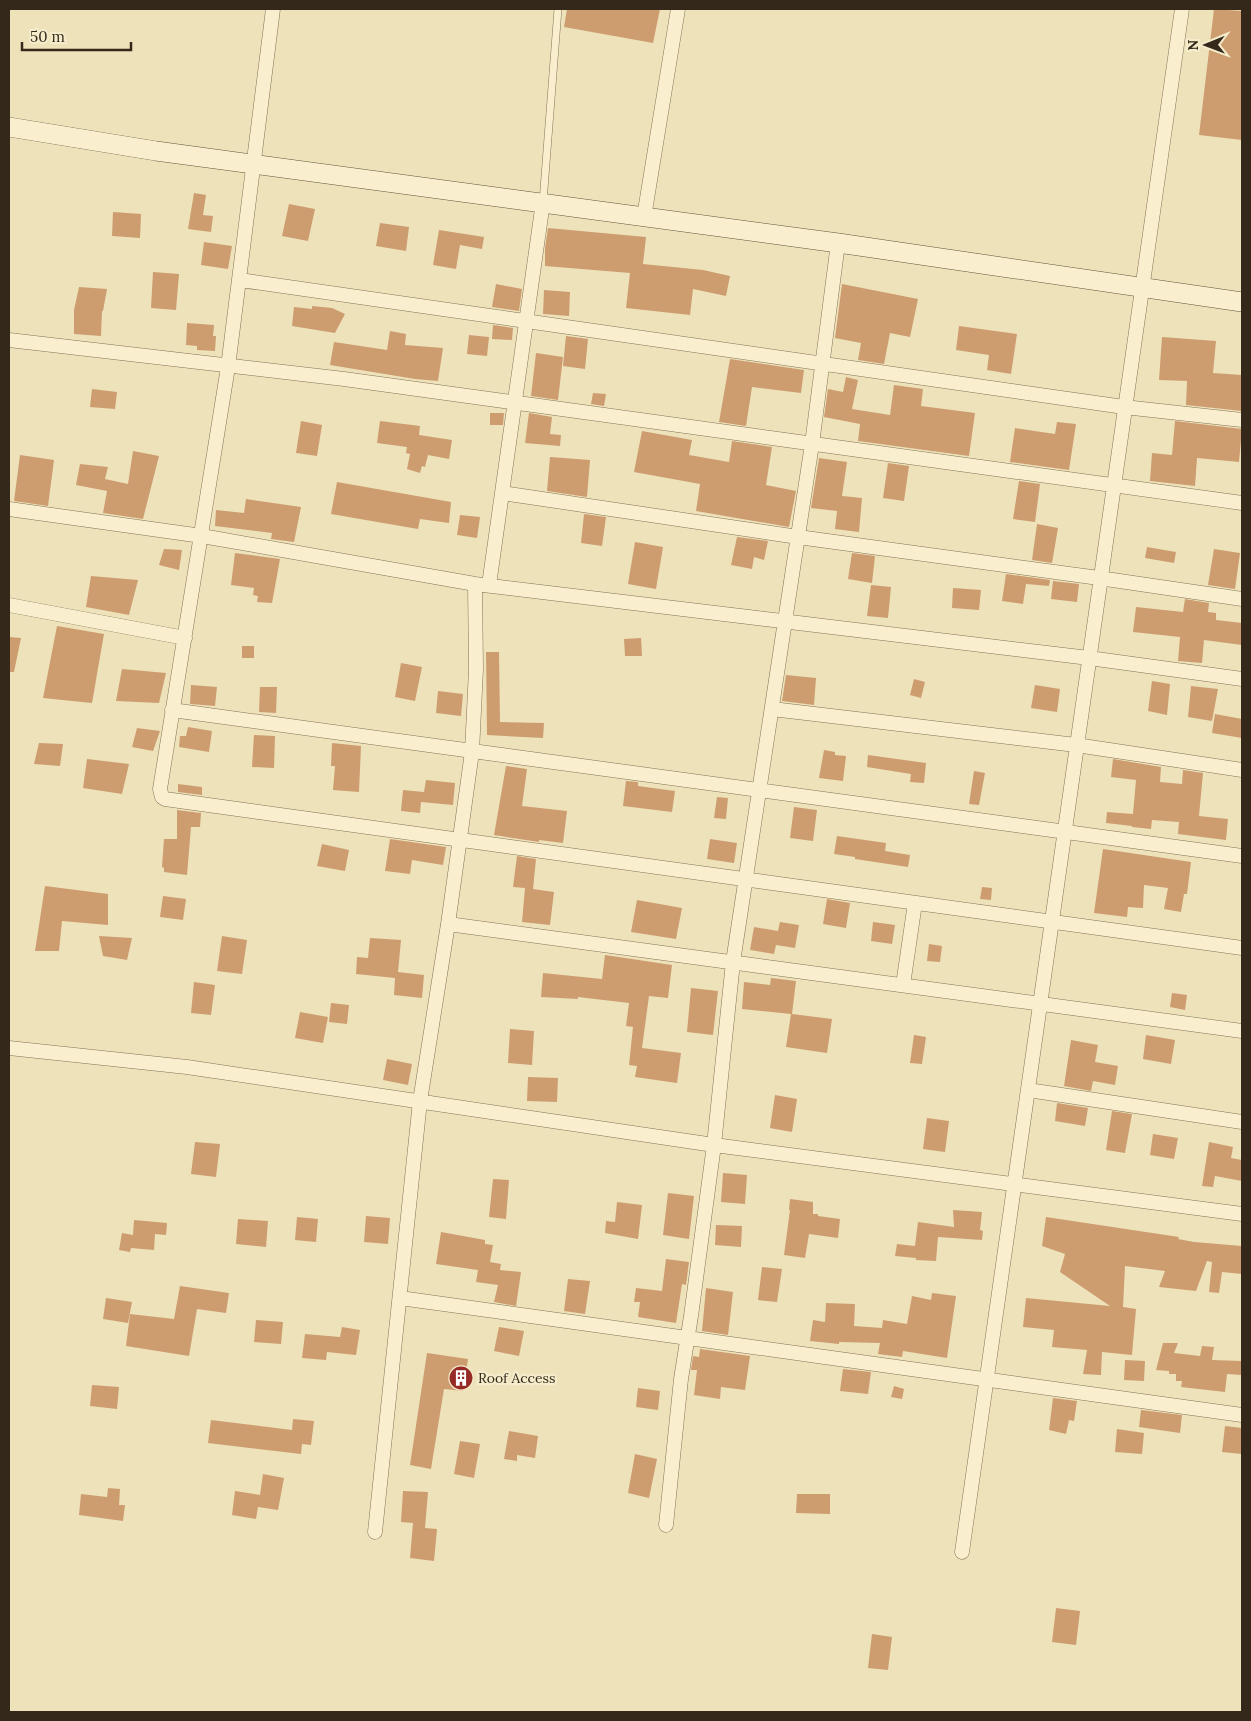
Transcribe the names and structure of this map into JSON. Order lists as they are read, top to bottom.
{
  "places": {
    "building": ["Roof Access"]
  },
  "scale_bar": "50 m",
  "north": "left"
}
